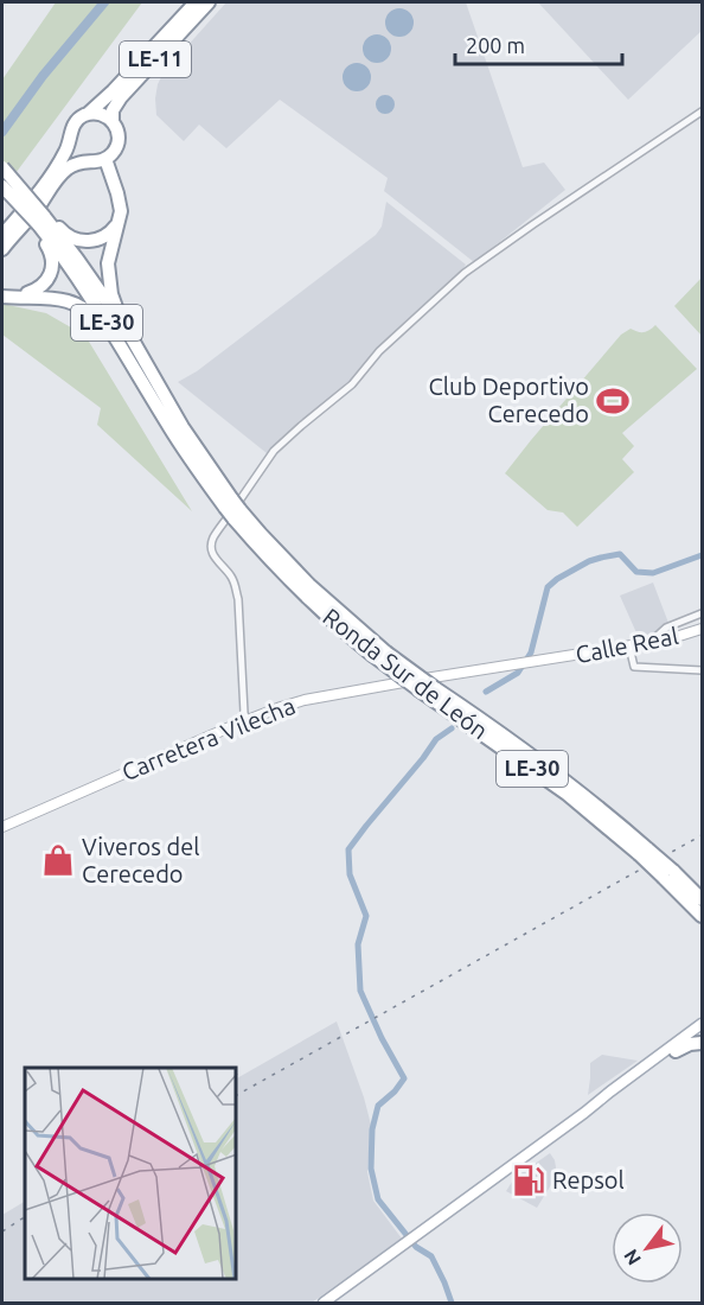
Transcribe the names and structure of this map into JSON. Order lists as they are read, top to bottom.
{
  "streets": {
    "highway": ["LE-11", "LE-30", "Ronda Sur de León"],
    "street": ["Calle Real", "Carretera Vilecha"]
  },
  "crossings": [
    ["Calle Real", "Carretera Vilecha"]
  ],
  "places": {
    "sports": ["Club Deportivo Cerecedo"],
    "shop": ["Viveros del Cerecedo"],
    "fuel station": ["Repsol"]
  },
  "scale_bar": "200 m",
  "north": "bottom left"
}
